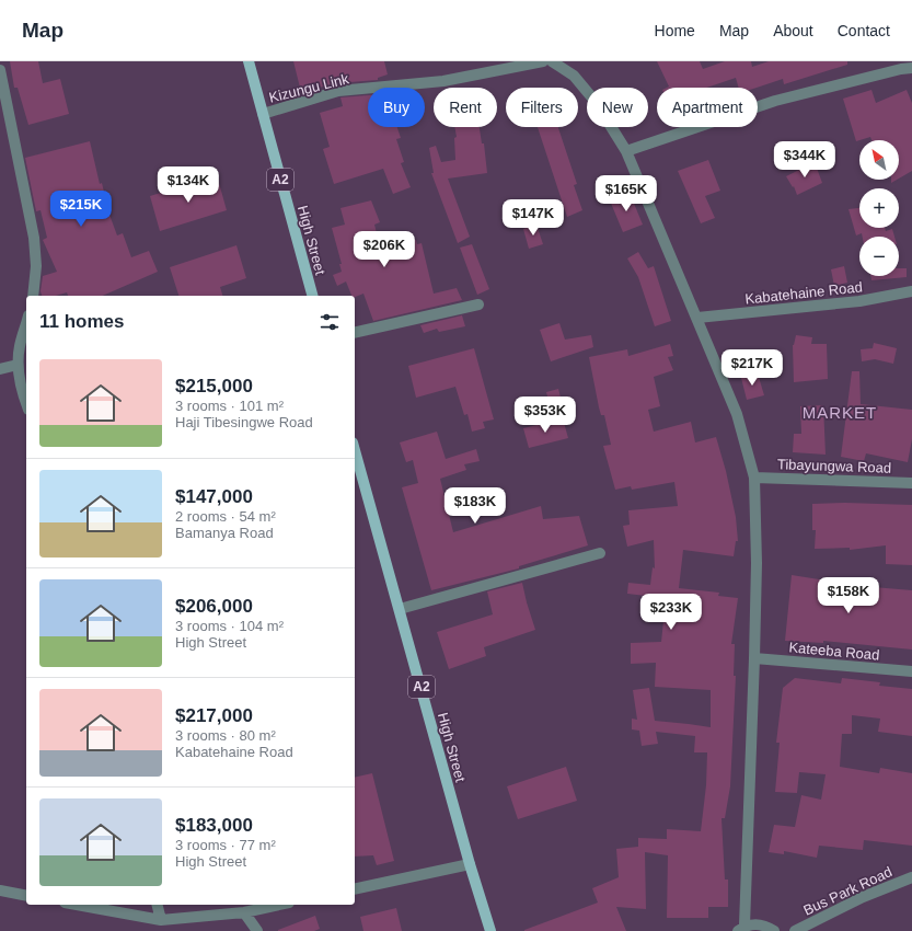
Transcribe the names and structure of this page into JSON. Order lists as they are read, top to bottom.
{
  "streets": {
    "main road": ["A2", "High Street"],
    "street": [
      "Kizungu Link",
      "Kabatehaine Road",
      "Tibayungwa Road",
      "Kateeba Road",
      "Bus Park Road"
    ]
  },
  "crossings": [
    ["Kizungu Link", "High Street"]
  ],
  "districts": ["MARKET"],
  "north": "top left",
  "page": {
    "header": "Map",
    "nav": [
      "Home",
      "Map",
      "About",
      "Contact"
    ],
    "chip": [
      "Buy",
      "Rent",
      "Filters",
      "New",
      "Apartment"
    ],
    "map_buttons": ["+", "−"],
    "price": [
      "$344K",
      "$134K",
      "$165K",
      "$215K",
      "$147K",
      "$206K",
      "$217K",
      "$353K",
      "$183K",
      "$158K",
      "$233K"
    ],
    "heading": "11 homes",
    "list": [
      {
        "name": "$215,000",
        "note": "3 rooms · 101 m² · Haji Tibesingwe Road"
      },
      {
        "name": "$147,000",
        "note": "2 rooms · 54 m² · Bamanya Road"
      },
      {
        "name": "$206,000",
        "note": "3 rooms · 104 m² · High Street"
      },
      {
        "name": "$217,000",
        "note": "3 rooms · 80 m² · Kabatehaine Road"
      },
      {
        "name": "$183,000",
        "note": "3 rooms · 77 m² · High Street"
      }
    ]
  }
}
